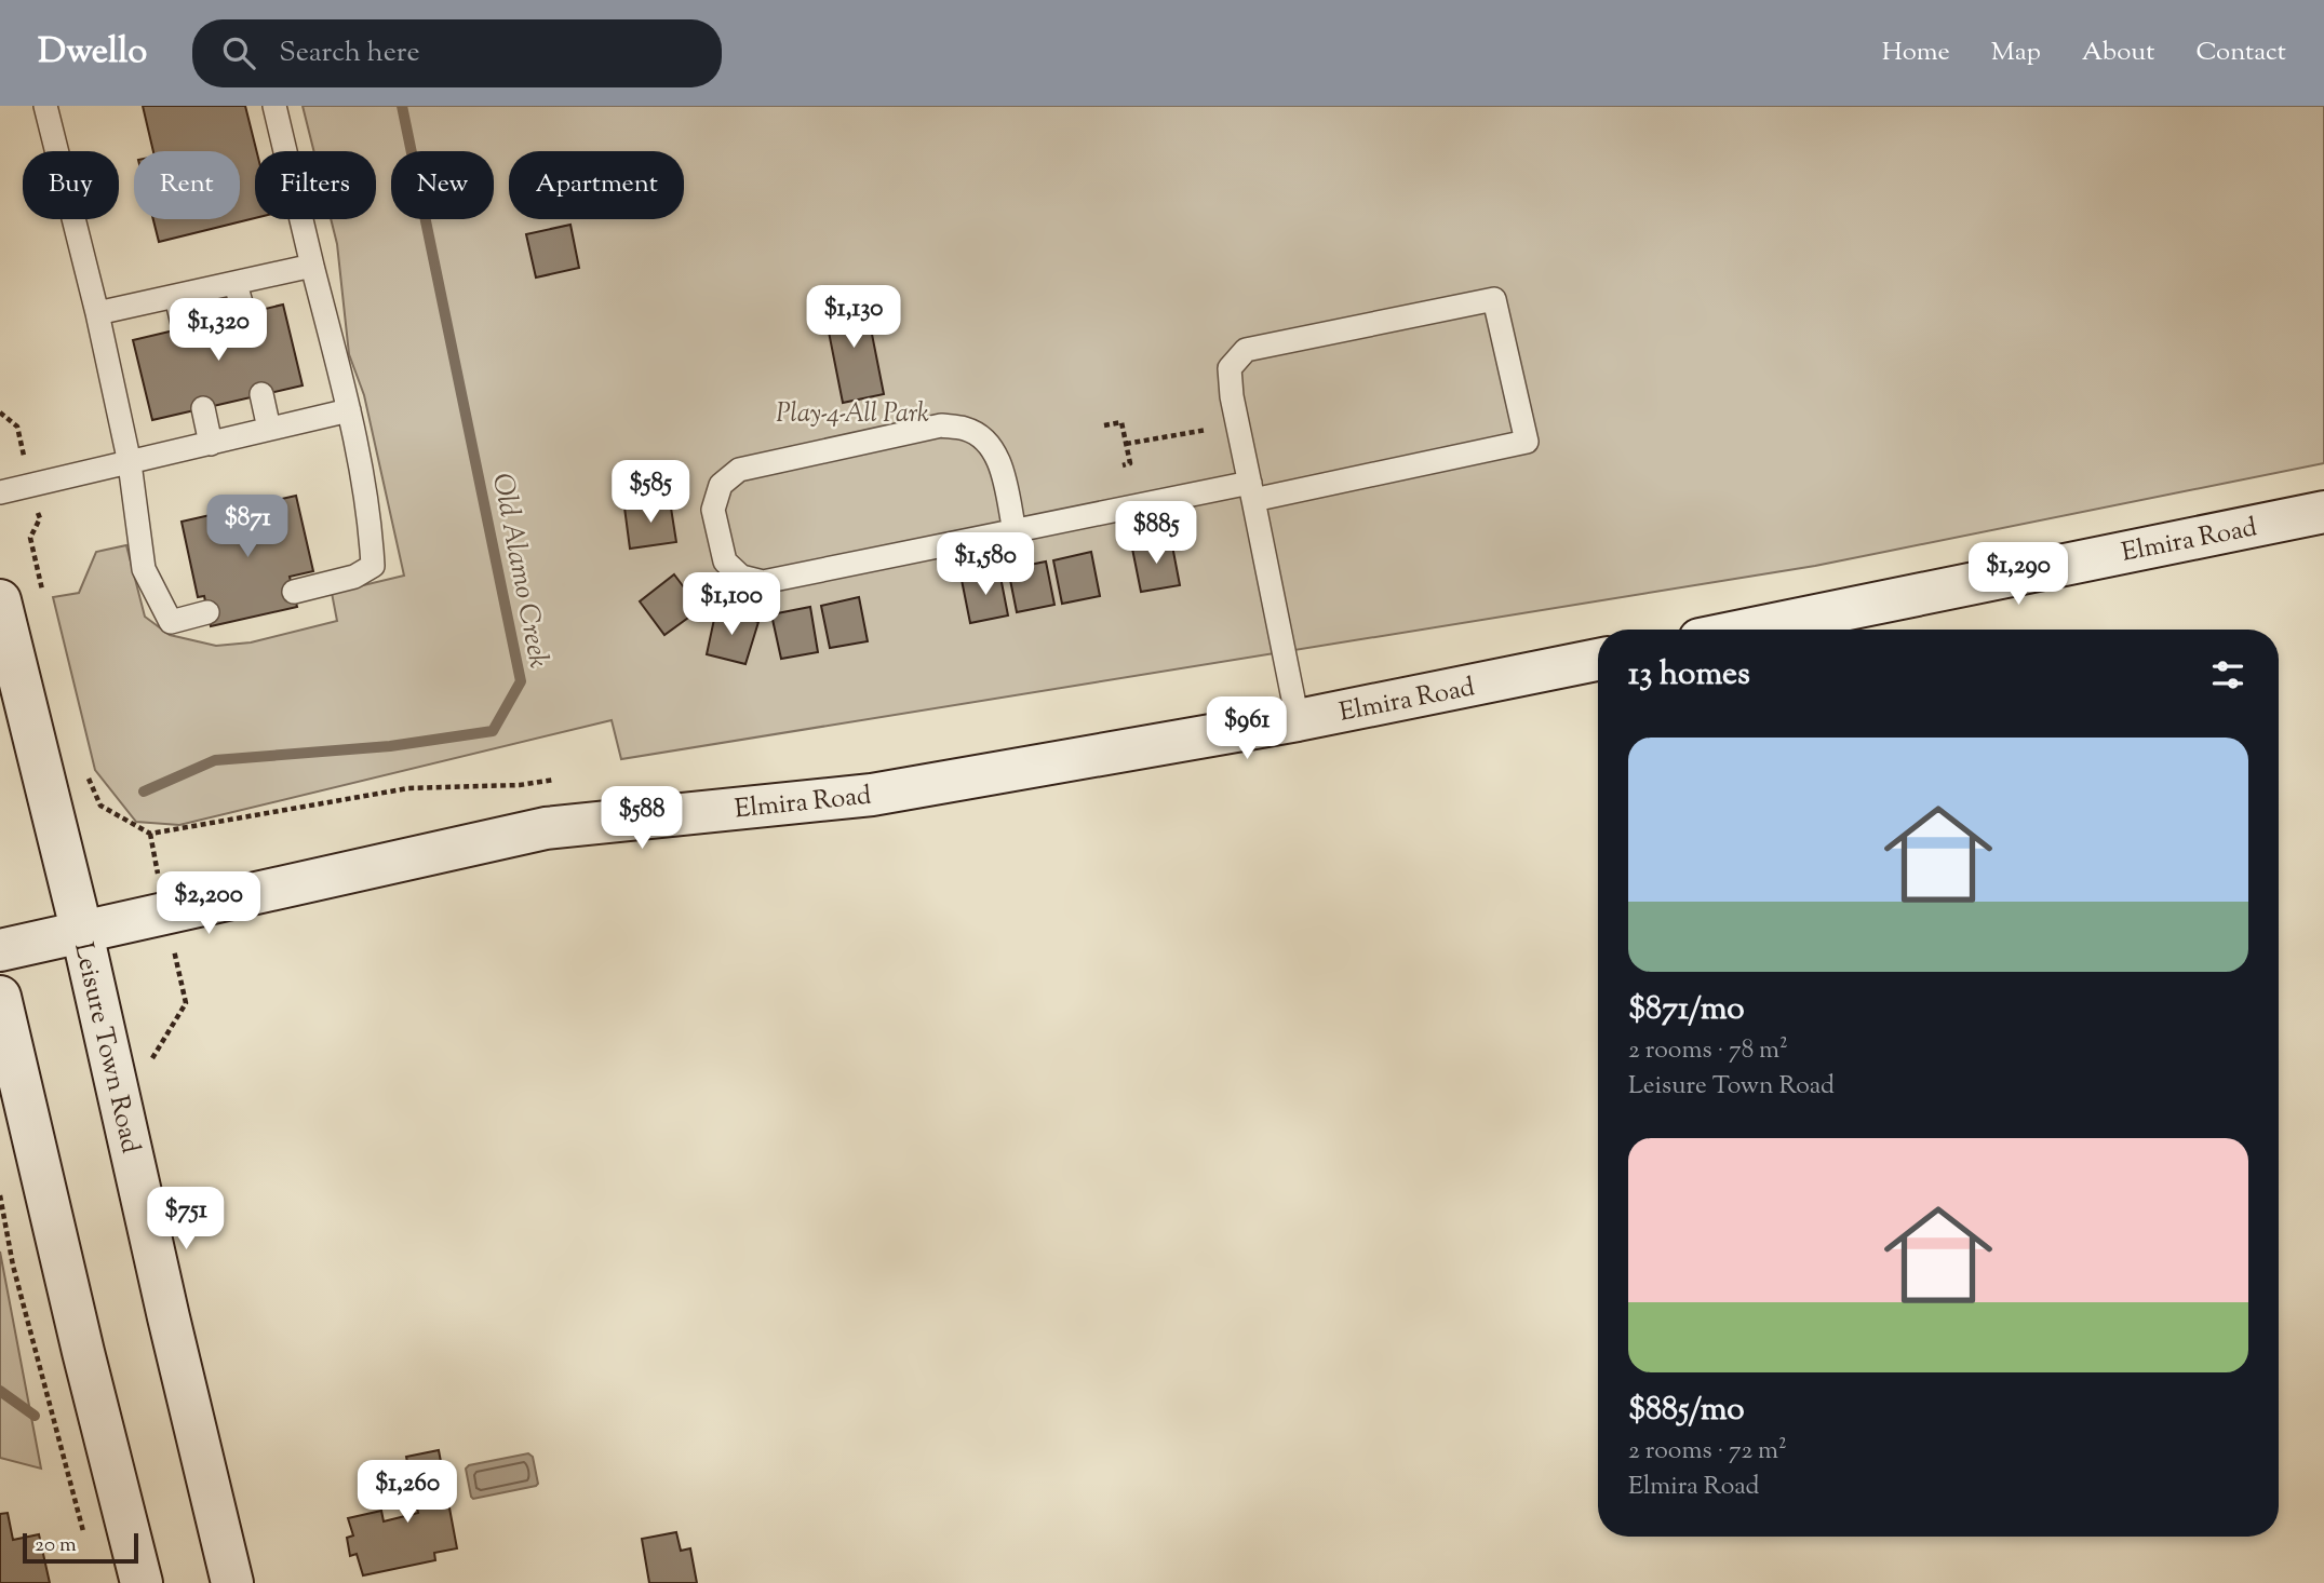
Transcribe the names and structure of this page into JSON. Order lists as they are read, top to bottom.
{
  "streets": {
    "main road": ["Elmira Road", "Leisure Town Road"]
  },
  "crossings": [
    ["Elmira Road", "Leisure Town Road"]
  ],
  "water": ["Old Alamo Creek"],
  "parks": ["Play-4-All Park"],
  "scale_bar": "20 m",
  "page": {
    "header": "Dwello",
    "search": "Search here",
    "nav": [
      "Home",
      "Map",
      "About",
      "Contact"
    ],
    "chip": [
      "Buy",
      "Rent",
      "Filters",
      "New",
      "Apartment"
    ],
    "price": [
      "$1,130",
      "$1,320",
      "$585",
      "$871",
      "$885",
      "$1,580",
      "$1,290",
      "$1,100",
      "$961",
      "$588",
      "$2,200",
      "$751",
      "$1,260"
    ],
    "heading": "13 homes",
    "list": [
      {
        "name": "$871/mo",
        "note": "2 rooms · 78 m² · Leisure Town Road"
      },
      {
        "name": "$885/mo",
        "note": "2 rooms · 72 m² · Elmira Road"
      }
    ],
    "scale": "20 m"
  }
}
